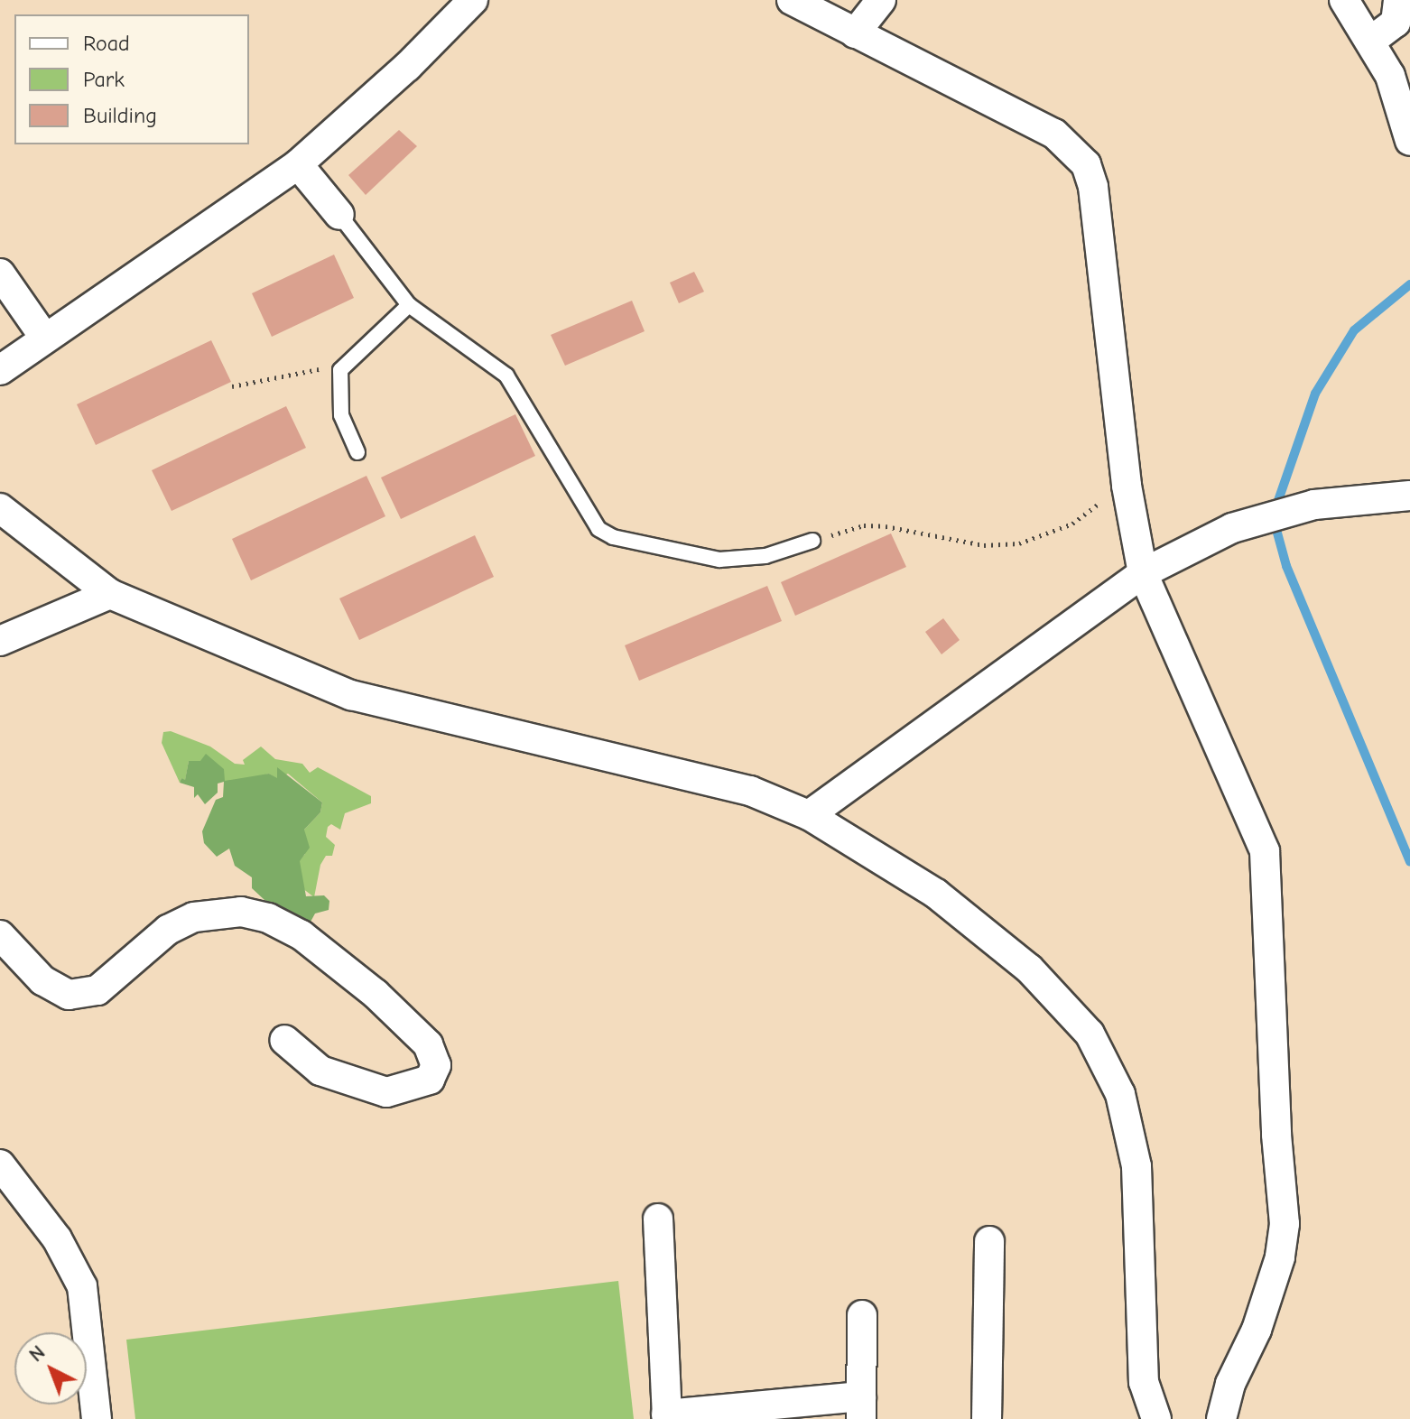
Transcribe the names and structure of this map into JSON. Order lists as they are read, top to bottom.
{
  "legend": ["Road", "Park", "Building"],
  "north": "top left"
}
